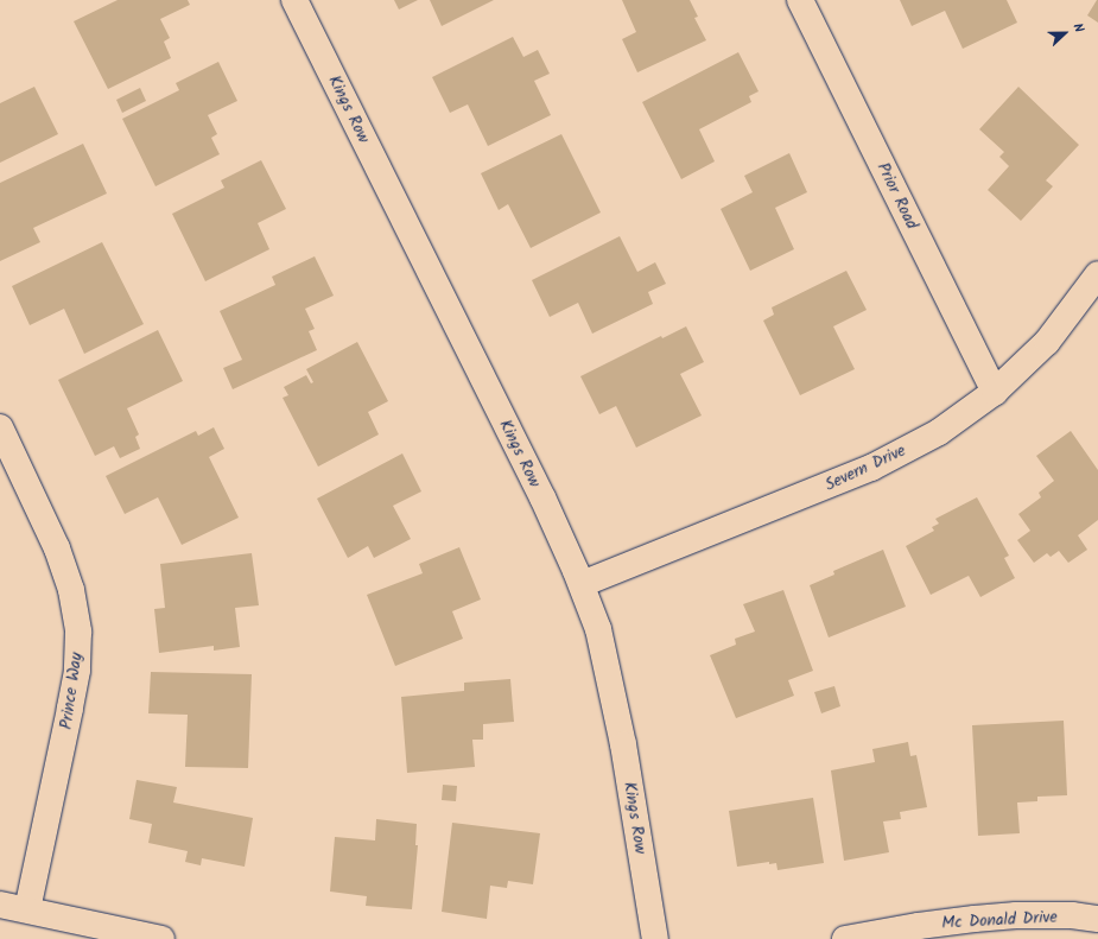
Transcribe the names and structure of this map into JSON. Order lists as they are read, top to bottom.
{
  "streets": {
    "street": [
      "Kings Row",
      "Prior Road",
      "Severn Drive",
      "Prince Way",
      "Mc Donald Drive"
    ]
  },
  "crossings": [
    ["Kings Row", "Severn Drive"],
    ["Prior Road", "Severn Drive"]
  ],
  "north": "right"
}
